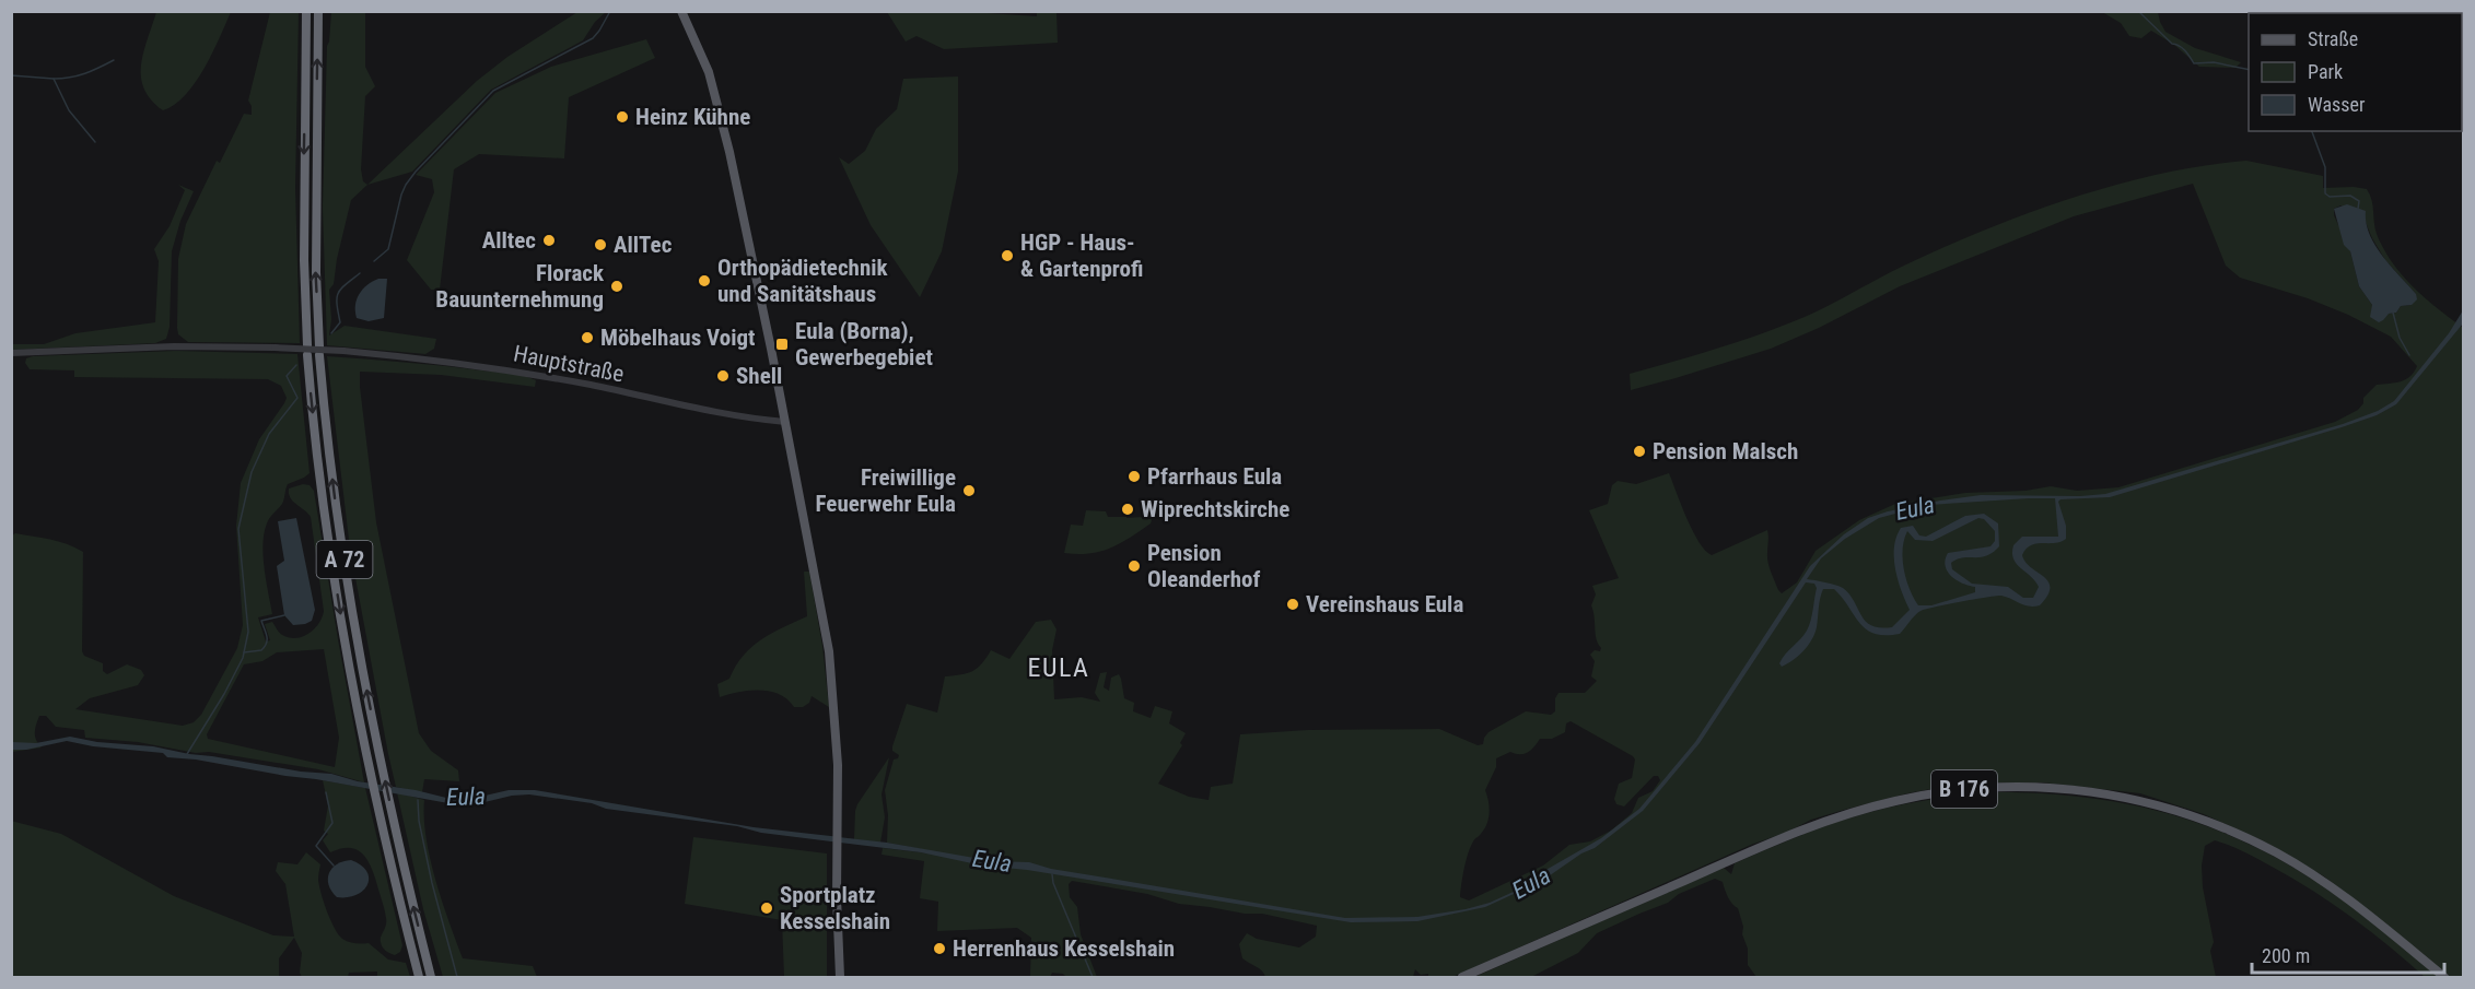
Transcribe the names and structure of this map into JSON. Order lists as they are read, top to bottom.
{
  "streets": {
    "highway": ["A 72"],
    "main road": ["B 176"],
    "street": ["Hauptstraße"]
  },
  "districts": ["EULA"],
  "water": ["Eula"],
  "places": {
    "other": [
      "Heinz Kühne",
      "Alltec",
      "AllTec",
      "HGP - Haus- & Gartenprofi",
      "Orthopädietechnik und Sanitätshaus",
      "Florack Bauunternehmung",
      "Möbelhaus Voigt",
      "Shell",
      "Pension Malsch",
      "Pfarrhaus Eula",
      "Freiwillige Feuerwehr Eula",
      "Wiprechtskirche",
      "Pension Oleanderhof",
      "Vereinshaus Eula",
      "Sportplatz Kesselshain",
      "Herrenhaus Kesselshain"
    ],
    "transit": ["Eula (Borna), Gewerbegebiet"]
  },
  "legend": ["Straße", "Park", "Wasser"],
  "scale_bar": "200 m"
}
